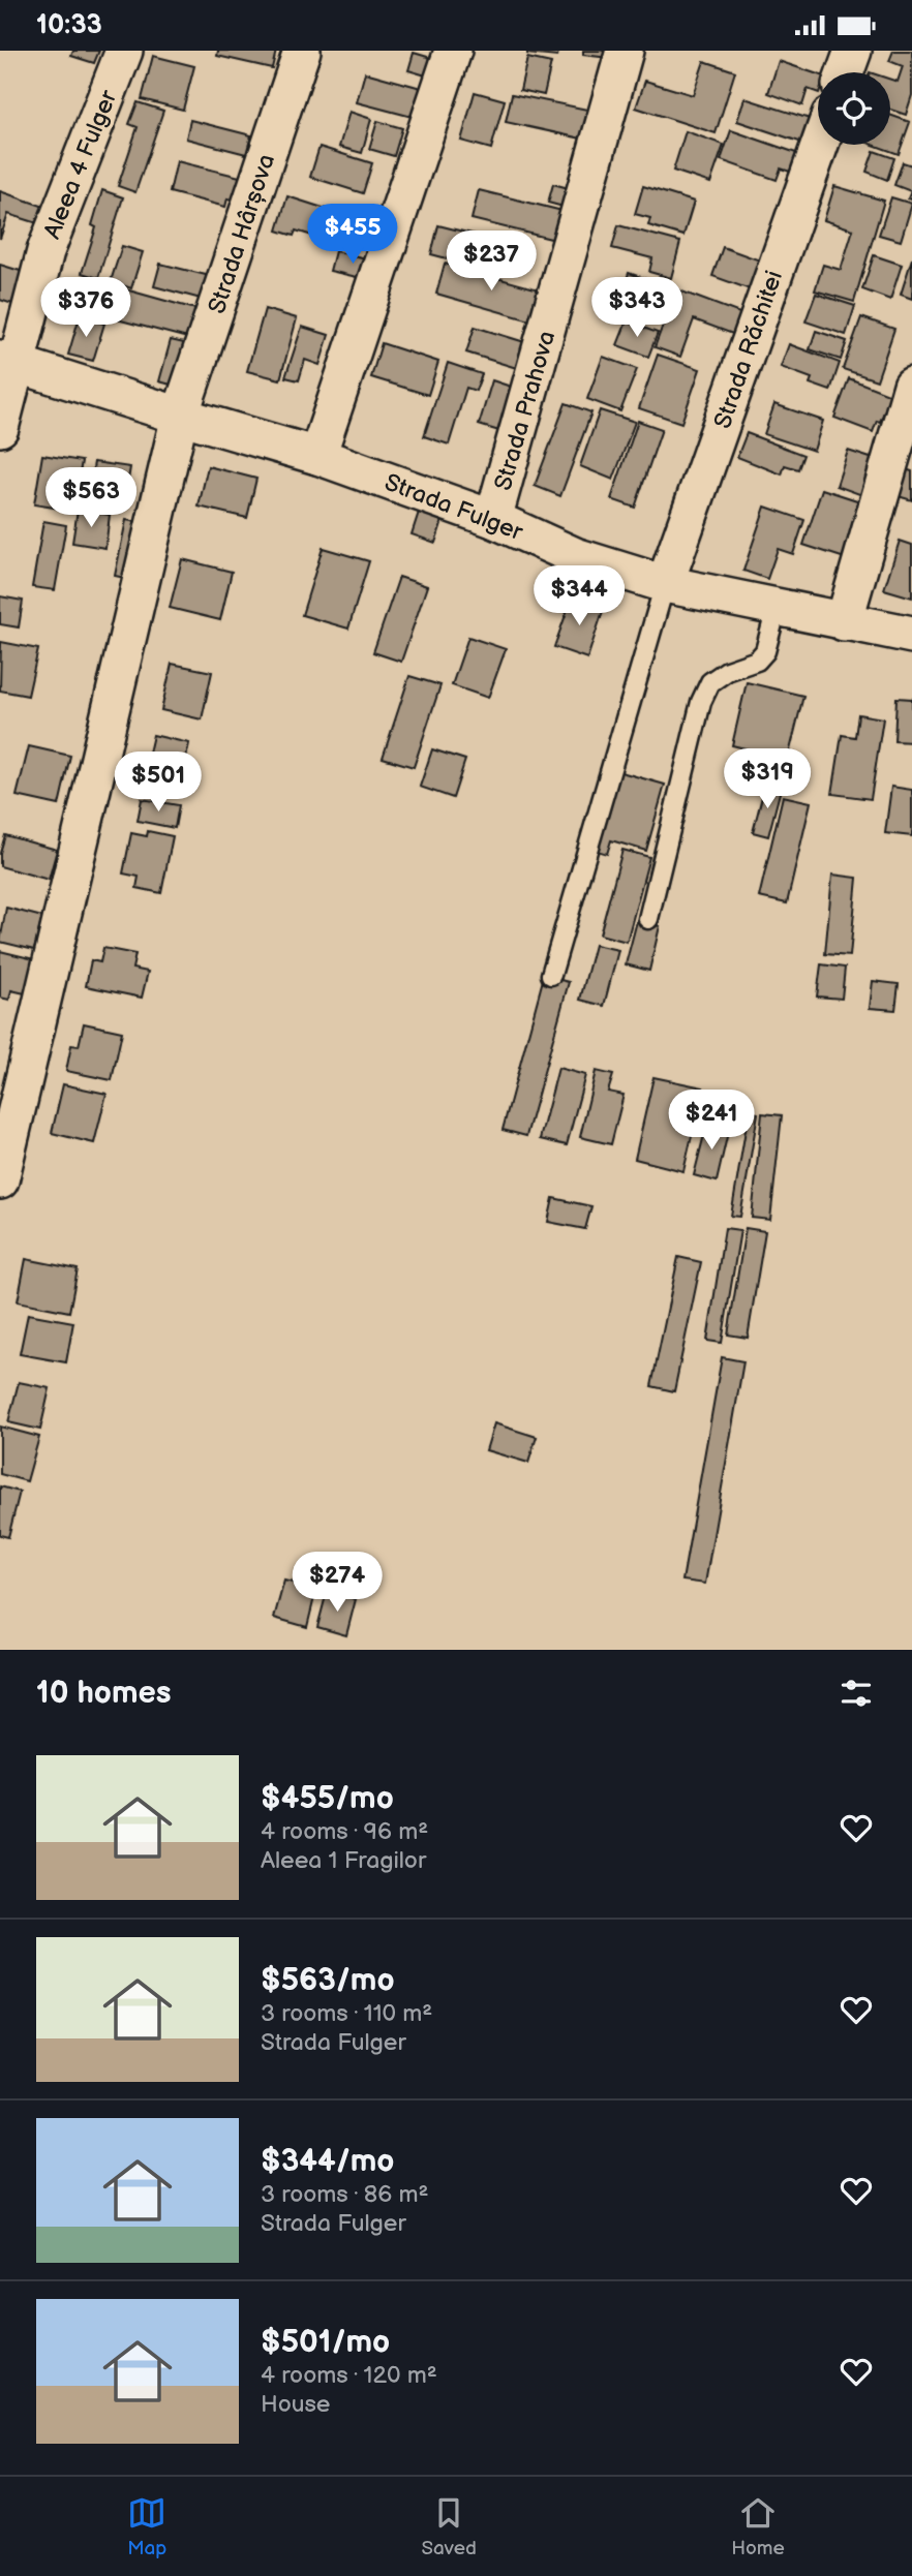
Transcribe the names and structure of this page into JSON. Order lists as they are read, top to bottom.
{
  "streets": {
    "street": [
      "Aleea 4 Fulger",
      "Strada Hârșova",
      "Strada Răchitei",
      "Strada Prahova",
      "Strada Fulger"
    ]
  },
  "crossings": [
    ["Aleea 4 Fulger", "Strada Fulger"],
    ["Strada Hârșova", "Strada Fulger"],
    ["Strada Răchitei", "Strada Fulger"],
    ["Strada Prahova", "Strada Fulger"]
  ],
  "page": {
    "status": "10:33",
    "price": [
      "$455",
      "$237",
      "$376",
      "$343",
      "$563",
      "$344",
      "$319",
      "$501",
      "$241",
      "$274"
    ],
    "heading": "10 homes",
    "list": [
      {
        "name": "$455/mo",
        "note": "4 rooms · 96 m² · Aleea 1 Fragilor"
      },
      {
        "name": "$563/mo",
        "note": "3 rooms · 110 m² · Strada Fulger"
      },
      {
        "name": "$344/mo",
        "note": "3 rooms · 86 m² · Strada Fulger"
      },
      {
        "name": "$501/mo",
        "note": "4 rooms · 120 m² · House"
      }
    ],
    "tabs": ["Map", "Saved", "Home"]
  }
}
